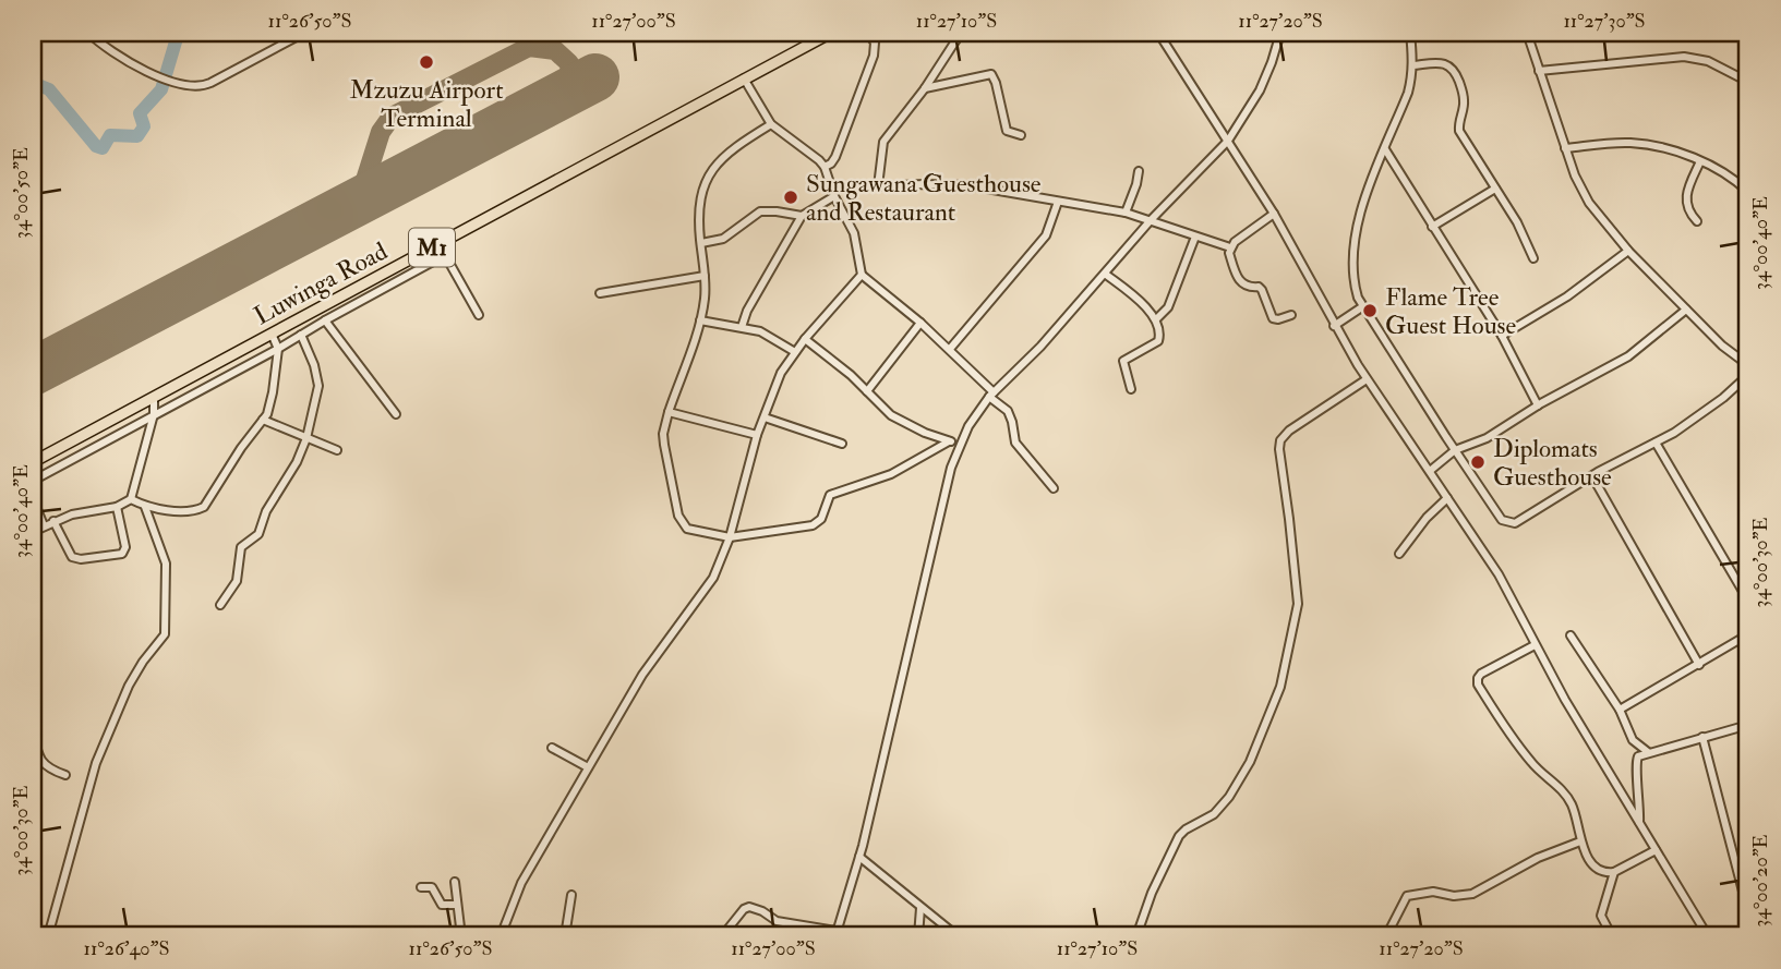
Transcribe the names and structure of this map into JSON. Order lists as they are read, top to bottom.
{
  "streets": {
    "highway": ["M1", "Luwinga Road"]
  },
  "places": [
    "Mzuzu Airport Terminal",
    "Sungawana Guesthouse and Restaurant",
    "Flame Tree Guest House",
    "Diplomats Guesthouse"
  ],
  "coordinates": [
    "11°26'50\"S",
    "11°27'00\"S",
    "11°27'10\"S",
    "11°27'20\"S",
    "11°27'30\"S",
    "34°00'50\"E",
    "34°00'40\"E",
    "34°00'30\"E",
    "34°00'20\"E",
    "11°26'40\"S"
  ]
}
